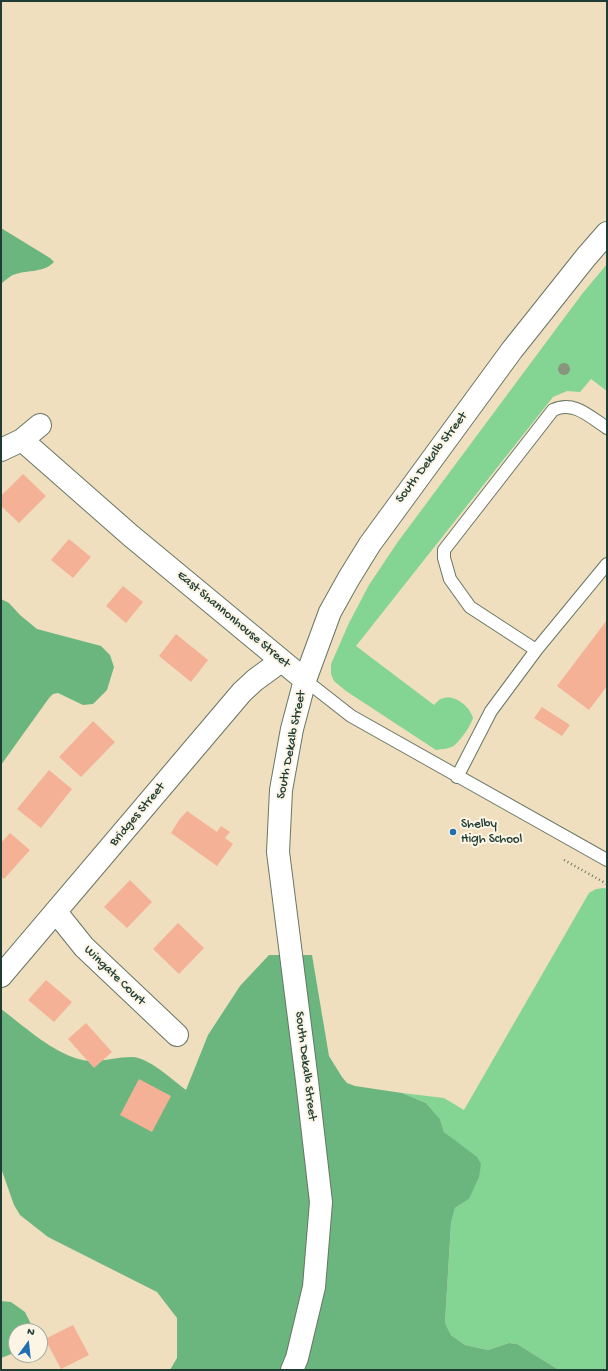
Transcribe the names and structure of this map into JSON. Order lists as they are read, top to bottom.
{
  "streets": {
    "main road": [
      "South Dekalb Street",
      "East Shannonhouse Street",
      "Bridges Street",
      "Wingate Court"
    ]
  },
  "crossings": [
    ["South Dekalb Street", "East Shannonhouse Street"],
    ["East Shannonhouse Street", "Bridges Street"],
    ["Bridges Street", "Wingate Court"]
  ],
  "places": ["Shelby High School"],
  "north": "top"
}
